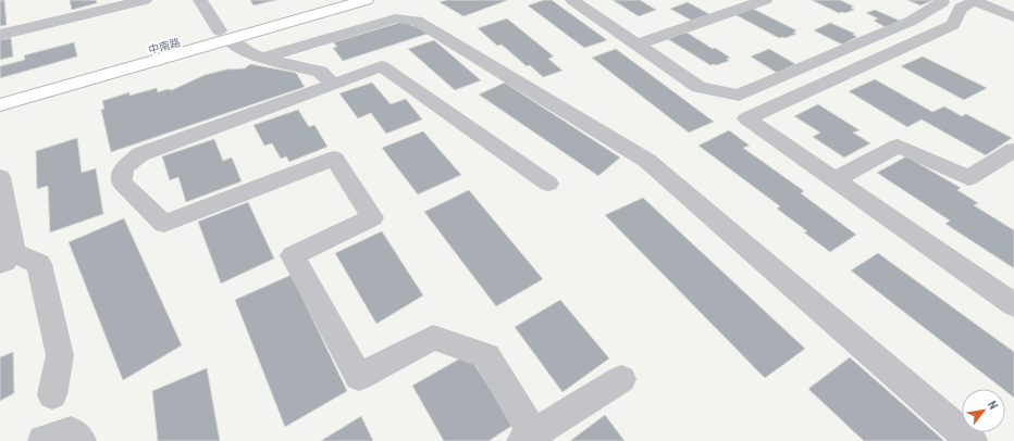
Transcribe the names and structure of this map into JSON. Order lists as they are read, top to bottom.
{
  "streets": {
    "main road": ["中南路"]
  },
  "north": "top right"
}
